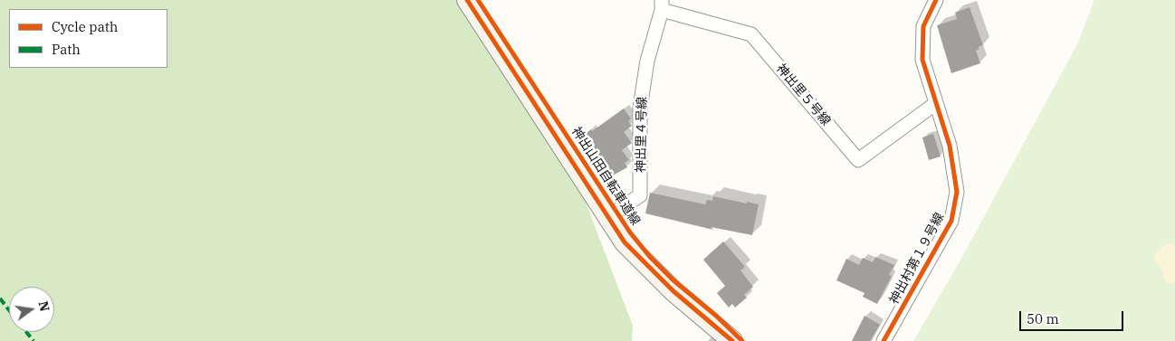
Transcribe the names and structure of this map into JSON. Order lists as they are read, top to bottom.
{
  "streets": {
    "street": ["神出里５号線", "神出里４号線", "神出村第１９号線"],
    "cycle path": ["神出山田自転車道線"]
  },
  "crossings": [
    ["神出里５号線", "神出里４号線"],
    ["神出里５号線", "神出村第１９号線"]
  ],
  "legend": ["Cycle path", "Path"],
  "scale_bar": "50 m",
  "north": "right"
}
